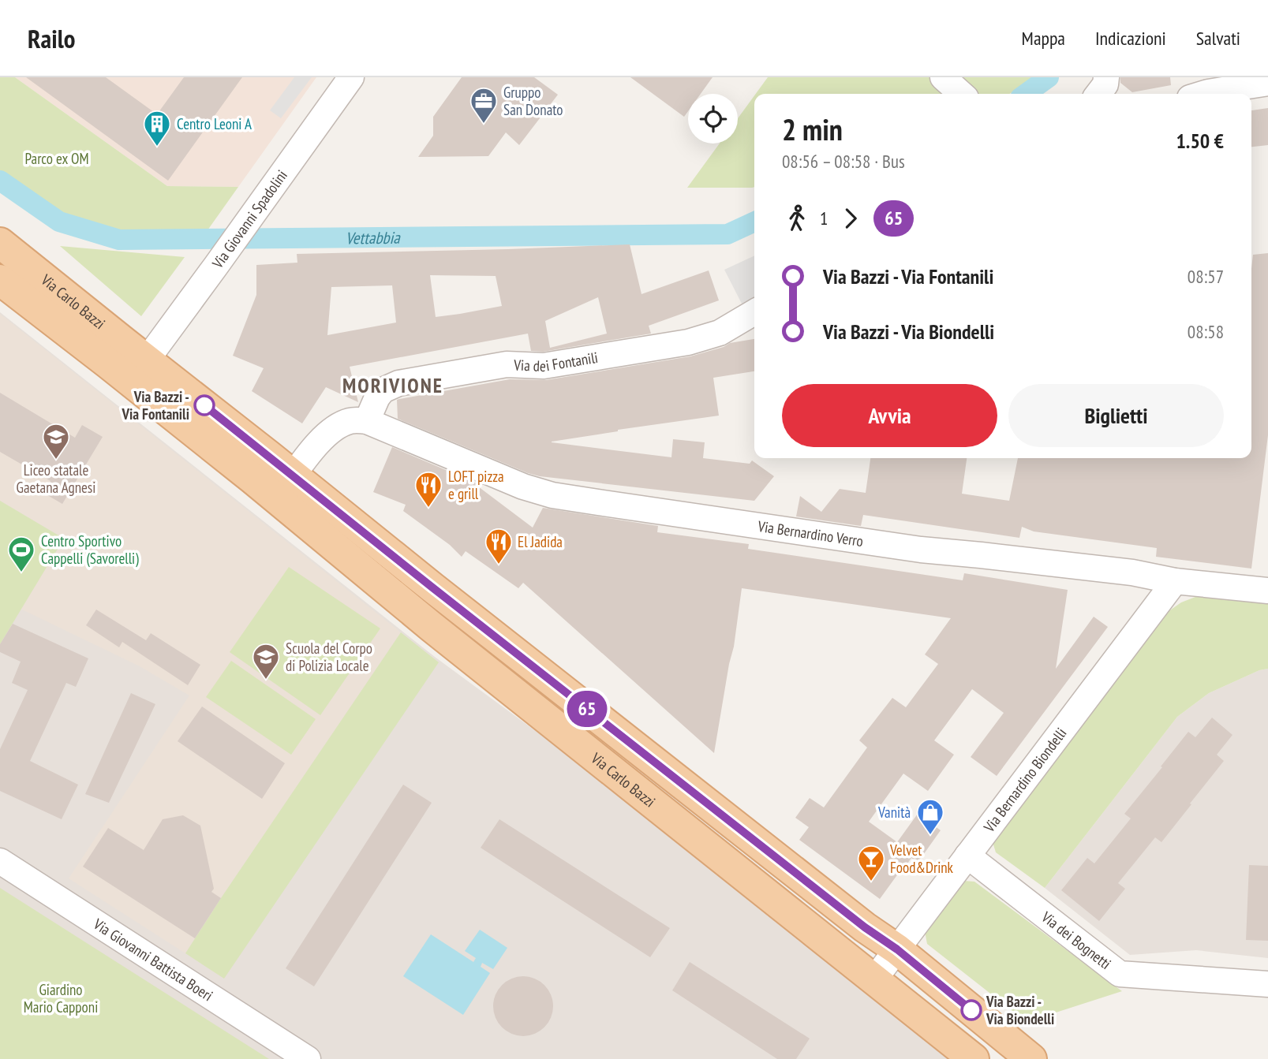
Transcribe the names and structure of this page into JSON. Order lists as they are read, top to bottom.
{
  "streets": {
    "main road": ["Via Carlo Bazzi"],
    "street": [
      "Via Giovanni Spadolini",
      "Via dei Fontanili",
      "Via Bernardino Verro",
      "Via Bernardino Biondelli",
      "Via dei Bognetti",
      "Via Giovanni Battista Boeri"
    ]
  },
  "crossings": [
    ["Via Giovanni Spadolini", "Via Carlo Bazzi"],
    ["Via Carlo Bazzi", "Via Bernardino Biondelli"],
    ["Via dei Fontanili", "Via Bernardino Verro"],
    ["Via Bernardino Verro", "Via Bernardino Biondelli"],
    ["Via Bernardino Biondelli", "Via dei Bognetti"]
  ],
  "districts": ["MORIVIONE"],
  "water": ["Vettabbia"],
  "parks": ["Parco ex OM", "Giardino Mario Capponi"],
  "places": {
    "office": ["Gruppo San Donato"],
    "building": ["Centro Leoni A"],
    "other": ["Via Bazzi - Via Fontanili", "Via Bazzi - Via Biondelli"],
    "school or university": ["Liceo statale Gaetana Agnesi", "Scuola del Corpo di Polizia Locale"],
    "restaurant": ["LOFT pizza e grill", "El Jadida"],
    "sports": ["Centro Sportivo Cappelli (Savorelli)"],
    "shop": ["Vanità"],
    "bar": ["Velvet Food&Drink"]
  },
  "lines": ["bus line 65"],
  "page": {
    "header": "Railo",
    "nav": ["Mappa", "Indicazioni", "Salvati"],
    "on_map": "65",
    "heading": ["2 min", "08:56 – 08:58 · Bus", "1.50 €"],
    "legs": ["1", "65"],
    "list": [
      {
        "name": "Via Bazzi - Via Fontanili",
        "value": "08:57"
      },
      {
        "name": "Via Bazzi - Via Biondelli",
        "value": "08:58"
      }
    ],
    "buttons": ["Avvia", "Biglietti"]
  }
}
